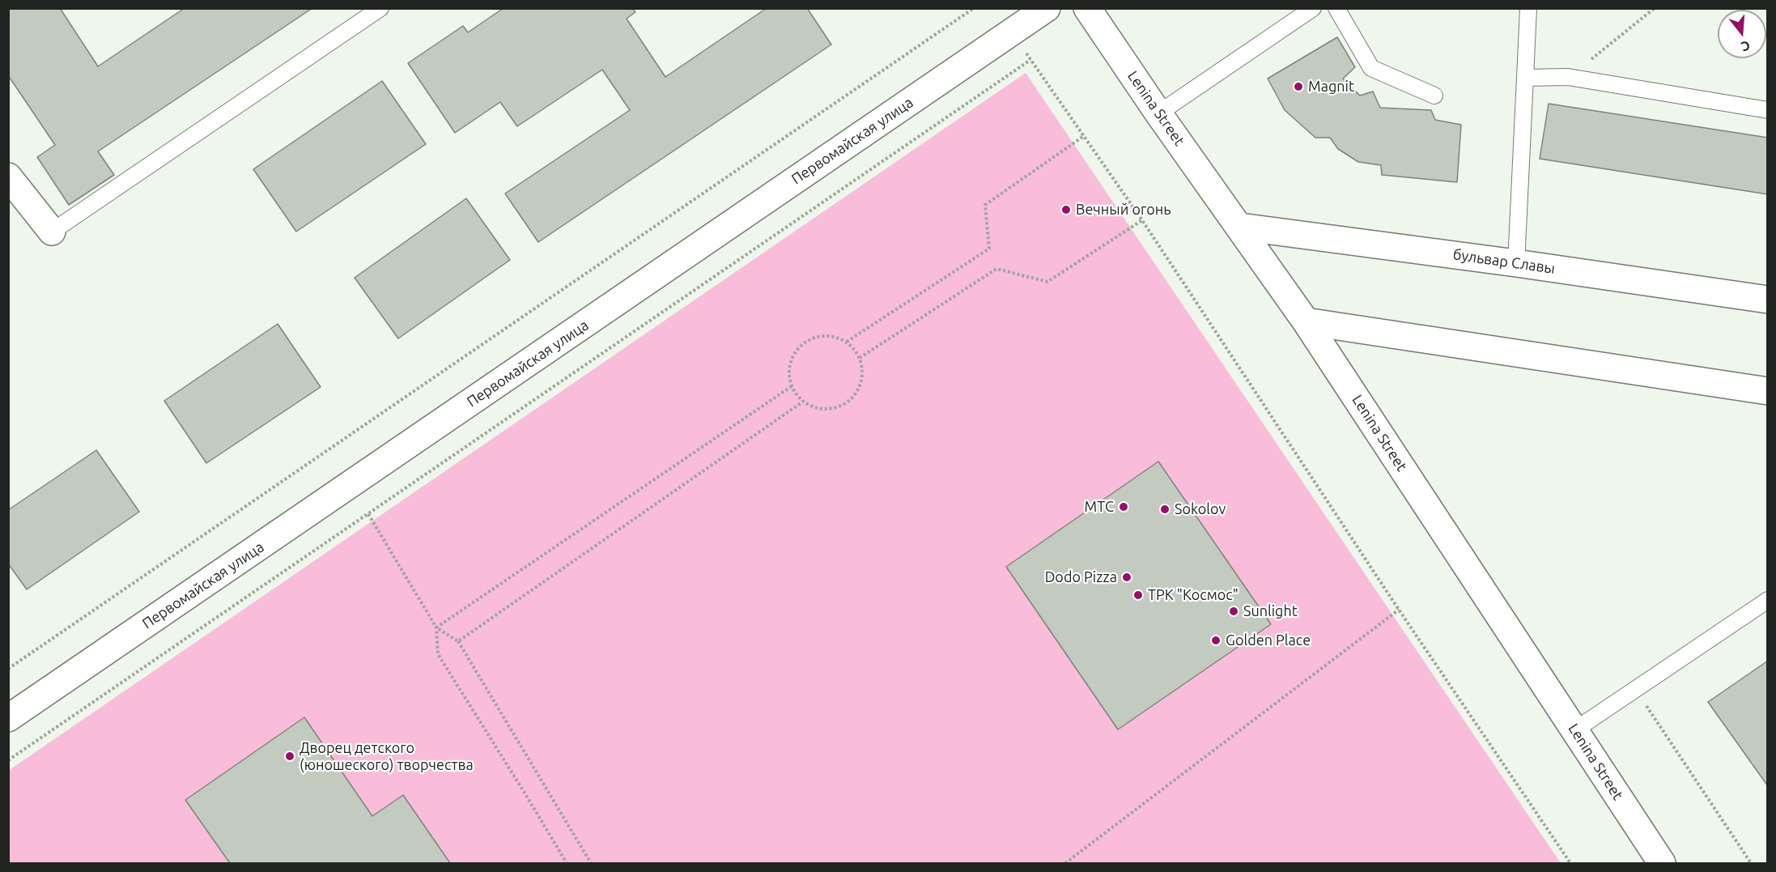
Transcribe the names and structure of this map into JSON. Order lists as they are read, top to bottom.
{
  "streets": {
    "street": ["Lenina Street", "Первомайская улица", "бульвар Славы"]
  },
  "crossings": [
    ["Lenina Street", "бульвар Славы"]
  ],
  "places": [
    "Magnit",
    "Вечный огонь",
    "МТС",
    "Sokolov",
    "Dodo Pizza",
    "ТРК \"Космос\"",
    "Sunlight",
    "Golden Place",
    "Дворец детского (юношеского) творчества"
  ],
  "north": "bottom"
}
